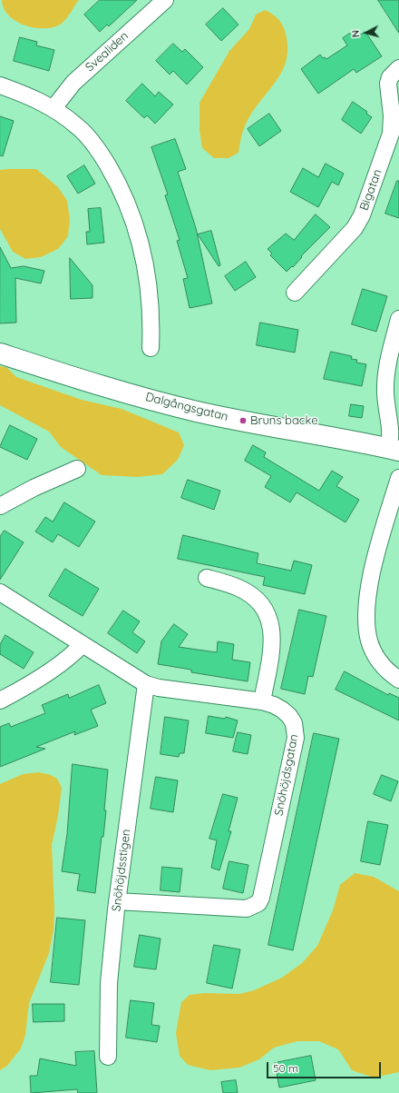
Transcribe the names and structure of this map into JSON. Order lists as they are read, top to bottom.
{
  "streets": {
    "street": [
      "Svealiden",
      "Bigatan",
      "Dalgångsgatan",
      "Snöhöjdsgatan",
      "Snöhöjdsstigen"
    ]
  },
  "crossings": [
    ["Snöhöjdsgatan", "Snöhöjdsstigen"]
  ],
  "places": ["Bruns backe"],
  "scale_bar": "50 m",
  "north": "left"
}
